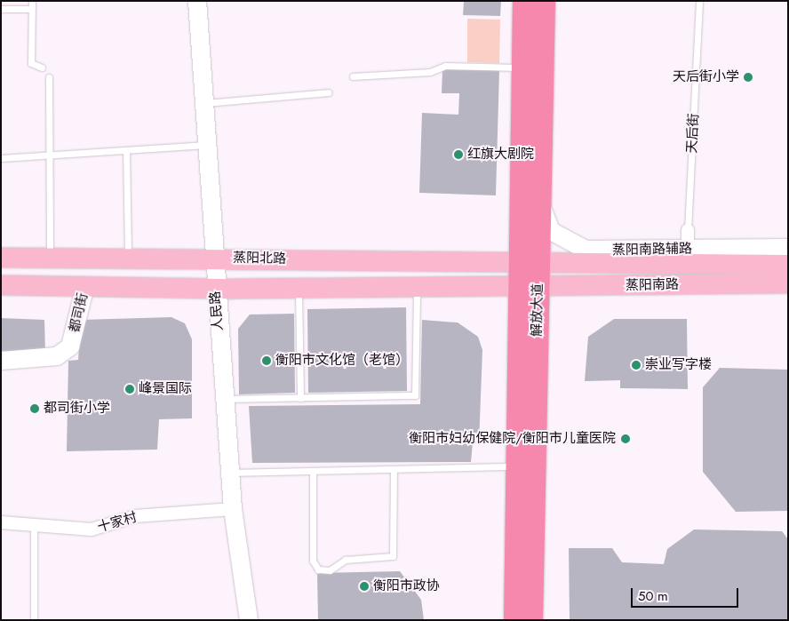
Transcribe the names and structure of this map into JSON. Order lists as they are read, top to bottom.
{
  "streets": {
    "highway": ["解放大道"],
    "main road": ["蒸阳北路", "蒸阳南路"],
    "street": [
      "天后街",
      "蒸阳南路辅路",
      "人民路",
      "都司街",
      "十家村"
    ]
  },
  "crossings": [
    ["天后街", "蒸阳南路辅路"],
    ["天后街", "蒸阳南路"],
    ["蒸阳南路辅路", "蒸阳南路"],
    ["蒸阳南路辅路", "解放大道"],
    ["蒸阳北路", "蒸阳南路"],
    ["蒸阳北路", "解放大道"],
    ["蒸阳北路", "人民路"],
    ["蒸阳南路", "解放大道"],
    ["人民路", "十家村"]
  ],
  "places": [
    "天后街小学",
    "红旗大剧院",
    "衡阳市文化馆（老馆）",
    "崇业写字楼",
    "峰景国际",
    "都司街小学",
    "衡阳市妇幼保健院/衡阳市儿童医院",
    "衡阳市政协"
  ],
  "scale_bar": "50 m"
}
